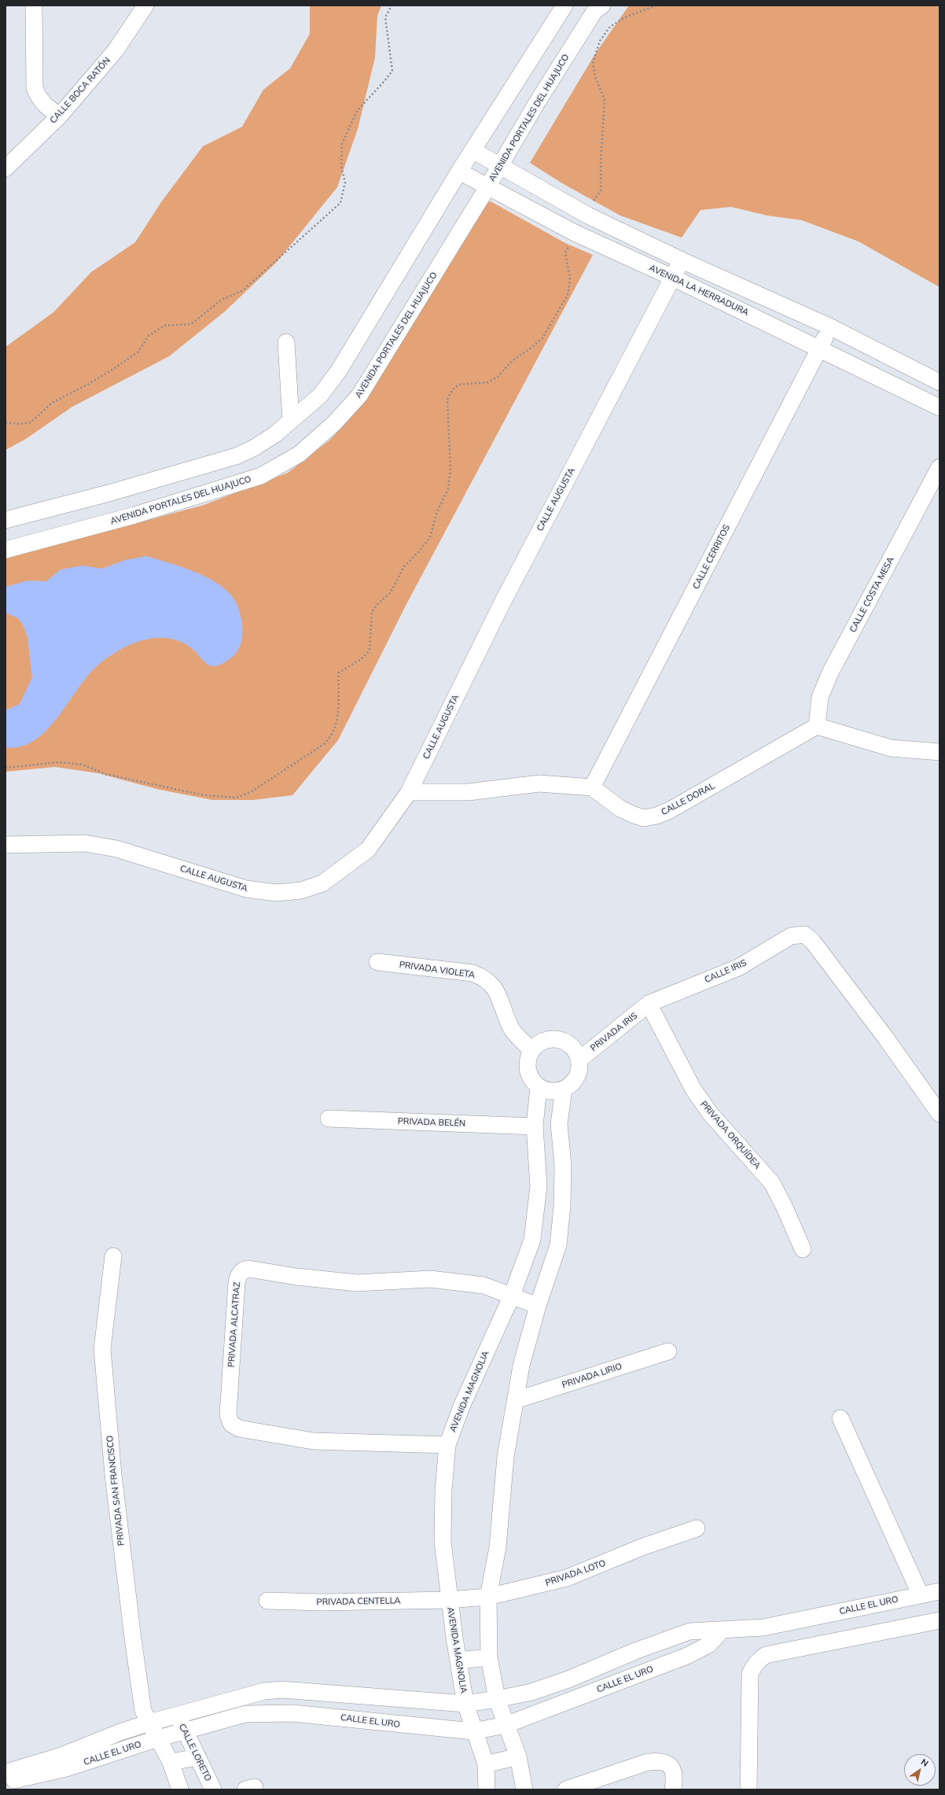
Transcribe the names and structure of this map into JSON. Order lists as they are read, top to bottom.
{
  "streets": {
    "street": [
      "CALLE BOCA RATÓN",
      "AVENIDA PORTALES DEL HUAJUCO",
      "AVENIDA LA HERRADURA",
      "CALLE AUGUSTA",
      "CALLE CERRITOS",
      "CALLE COSTA MESA",
      "CALLE DORAL",
      "PRIVADA VIOLETA",
      "CALLE IRIS",
      "PRIVADA IRIS",
      "PRIVADA BELÉN",
      "PRIVADA ORQUÍDEA",
      "PRIVADA ALCATRAZ",
      "PRIVADA LIRIO",
      "AVENIDA MAGNOLIA",
      "PRIVADA SAN FRANCISCO",
      "PRIVADA LOTO",
      "PRIVADA CENTELLA",
      "CALLE EL URO",
      "CALLE LORETO"
    ]
  },
  "crossings": [
    ["AVENIDA PORTALES DEL HUAJUCO", "AVENIDA LA HERRADURA"],
    ["AVENIDA LA HERRADURA", "CALLE AUGUSTA"],
    ["AVENIDA LA HERRADURA", "CALLE CERRITOS"],
    ["CALLE CERRITOS", "CALLE DORAL"],
    ["CALLE COSTA MESA", "CALLE DORAL"],
    ["PRIVADA VIOLETA", "PRIVADA IRIS"],
    ["PRIVADA VIOLETA", "AVENIDA MAGNOLIA"],
    ["CALLE IRIS", "PRIVADA IRIS"],
    ["CALLE IRIS", "PRIVADA ORQUÍDEA"],
    ["PRIVADA IRIS", "PRIVADA ORQUÍDEA"],
    ["PRIVADA IRIS", "AVENIDA MAGNOLIA"],
    ["PRIVADA BELÉN", "AVENIDA MAGNOLIA"],
    ["PRIVADA ALCATRAZ", "AVENIDA MAGNOLIA"],
    ["AVENIDA MAGNOLIA", "PRIVADA LOTO"],
    ["AVENIDA MAGNOLIA", "PRIVADA CENTELLA"],
    ["AVENIDA MAGNOLIA", "CALLE EL URO"],
    ["PRIVADA SAN FRANCISCO", "CALLE EL URO"],
    ["PRIVADA LOTO", "PRIVADA CENTELLA"],
    ["CALLE EL URO", "CALLE LORETO"]
  ],
  "north": "top right"
}
